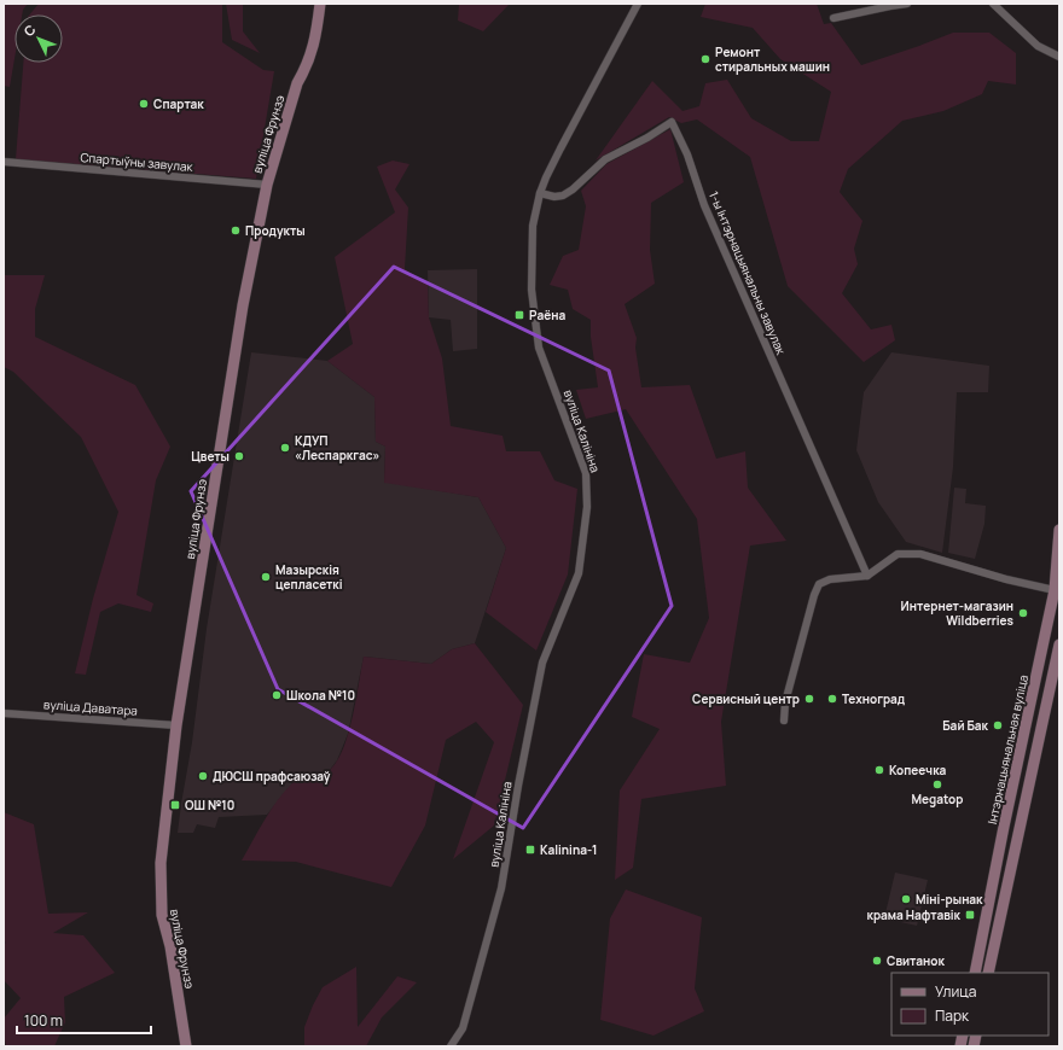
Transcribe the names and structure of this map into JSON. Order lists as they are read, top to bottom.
{
  "streets": {
    "street": [
      "вуліца Фрунзэ",
      "Спартыўны завулак",
      "1-ы Інтэрнацыянальны завулак",
      "вуліца Калініна",
      "вуліца Даватара",
      "Інтэрнацыянальная вуліца"
    ]
  },
  "crossings": [
    ["вуліца Фрунзэ", "Спартыўны завулак"],
    ["вуліца Фрунзэ", "вуліца Даватара"],
    ["1-ы Інтэрнацыянальны завулак", "вуліца Калініна"]
  ],
  "places": {
    "other": [
      "Ремонт стиральных машин",
      "Спартак",
      "Продукты",
      "КДУП «Леспаркгас»",
      "Цветы",
      "Мазырскія цепласеткі",
      "Интернет-магазин Wildberries",
      "Школа №10",
      "Сервисный центр",
      "Техноград",
      "Бай Бак",
      "Копеечка",
      "ДЮСШ прафсаюзаў",
      "Megatop",
      "Міні-рынак",
      "Свитанок"
    ],
    "transit": [
      "Раёна",
      "ОШ №10",
      "Kalinina-1",
      "крама Нафтавік"
    ]
  },
  "legend": ["Улица", "Парк"],
  "scale_bar": "100 m",
  "north": "top left"
}
